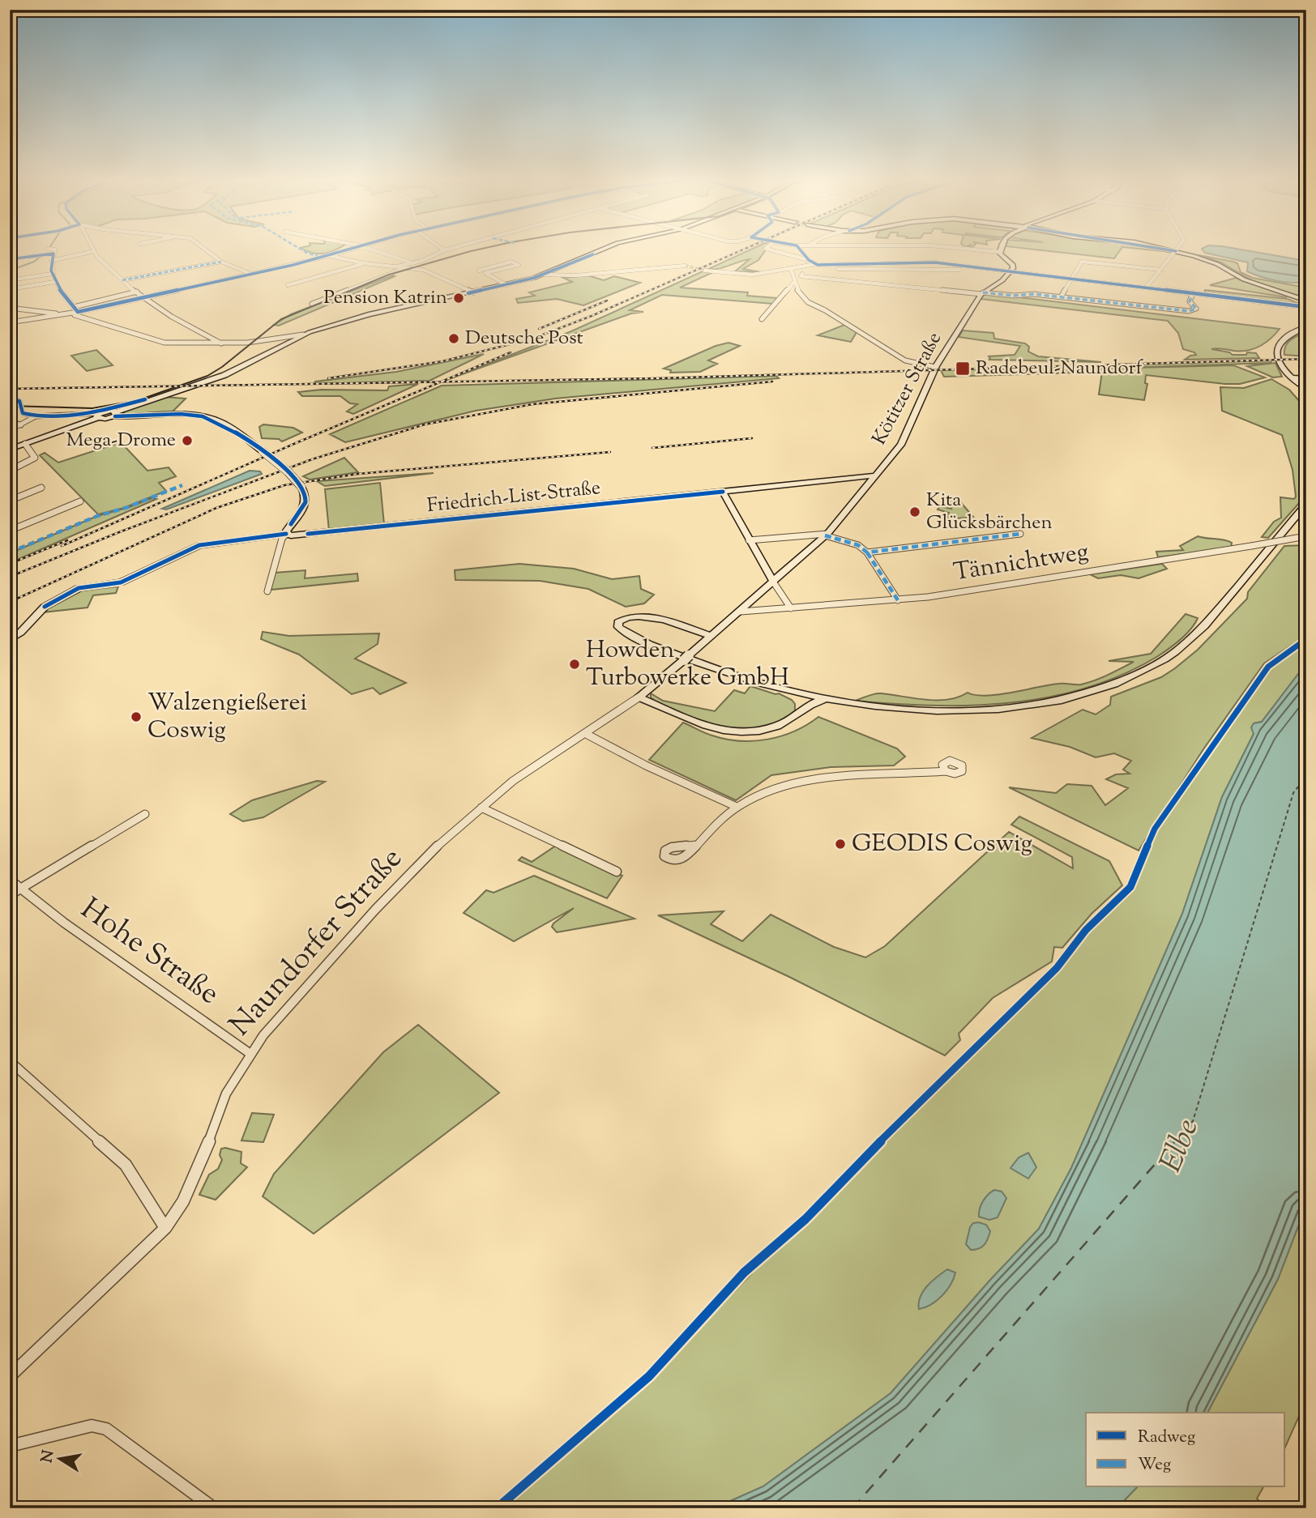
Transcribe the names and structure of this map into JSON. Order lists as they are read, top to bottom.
{
  "streets": {
    "street": [
      "Kötitzer Straße",
      "Friedrich-List-Straße",
      "Tännichtweg",
      "Naundorfer Straße",
      "Hohe Straße"
    ]
  },
  "crossings": [
    ["Kötitzer Straße", "Friedrich-List-Straße"],
    ["Kötitzer Straße", "Tännichtweg"],
    ["Kötitzer Straße", "Naundorfer Straße"],
    ["Tännichtweg", "Naundorfer Straße"],
    ["Naundorfer Straße", "Hohe Straße"]
  ],
  "water": ["Elbe"],
  "places": {
    "other": [
      "Pension Katrin",
      "Deutsche Post",
      "Mega-Drome",
      "Kita Glücksbärchen",
      "Howden Turbowerke GmbH",
      "Walzengießerei Coswig",
      "GEODIS Coswig"
    ],
    "transit": ["Radebeul-Naundorf"]
  },
  "legend": ["Radweg", "Weg"],
  "north": "left"
}
